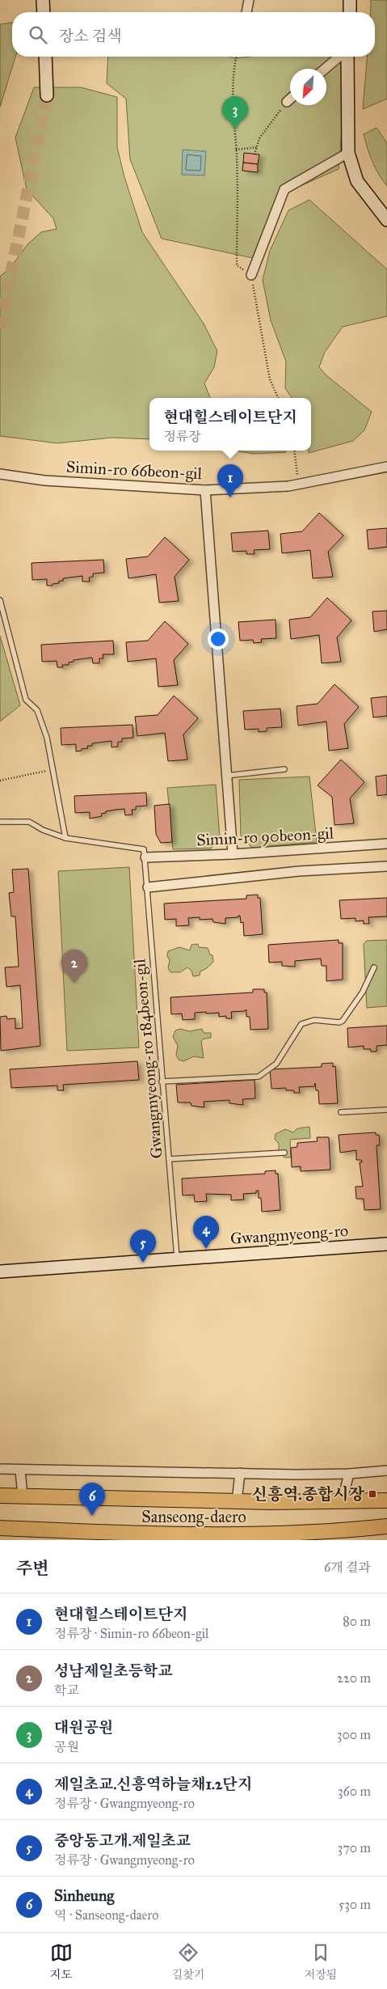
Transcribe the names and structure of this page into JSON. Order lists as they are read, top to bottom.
{
  "streets": {
    "main road": ["Gwangmyeong-ro", "Sanseong-daero"],
    "street": ["Simin-ro 66beon-gil", "Simin-ro 90beon-gil"],
    "lane": ["Gwangmyeong-ro 184beon-gil"]
  },
  "crossings": [
    ["Simin-ro 90beon-gil", "Gwangmyeong-ro 184beon-gil"],
    ["Gwangmyeong-ro 184beon-gil", "Gwangmyeong-ro"]
  ],
  "places": {
    "transit": ["신흥역.종합시장"]
  },
  "north": "bottom left",
  "page": {
    "search": "장소 검색",
    "pins": [
      "3",
      "1",
      "2",
      "4",
      "5",
      "6"
    ],
    "popup": ["현대힐스테이트단지", "정류장"],
    "heading": ["주변", "6개 결과"],
    "list": [
      {
        "mark": "1",
        "name": "현대힐스테이트단지",
        "note": "정류장 · Simin-ro 66beon-gil",
        "value": "80 m"
      },
      {
        "mark": "2",
        "name": "성남제일초등학교",
        "note": "학교",
        "value": "220 m"
      },
      {
        "mark": "3",
        "name": "대원공원",
        "note": "공원",
        "value": "300 m"
      },
      {
        "mark": "4",
        "name": "제일초교.신흥역하늘채1.2단지",
        "note": "정류장 · Gwangmyeong-ro",
        "value": "360 m"
      },
      {
        "mark": "5",
        "name": "중앙동고개.제일초교",
        "note": "정류장 · Gwangmyeong-ro",
        "value": "370 m"
      },
      {
        "mark": "6",
        "name": "Sinheung",
        "note": "역 · Sanseong-daero",
        "value": "530 m"
      }
    ],
    "nav": ["지도", "길찾기", "저장됨"]
  }
}
